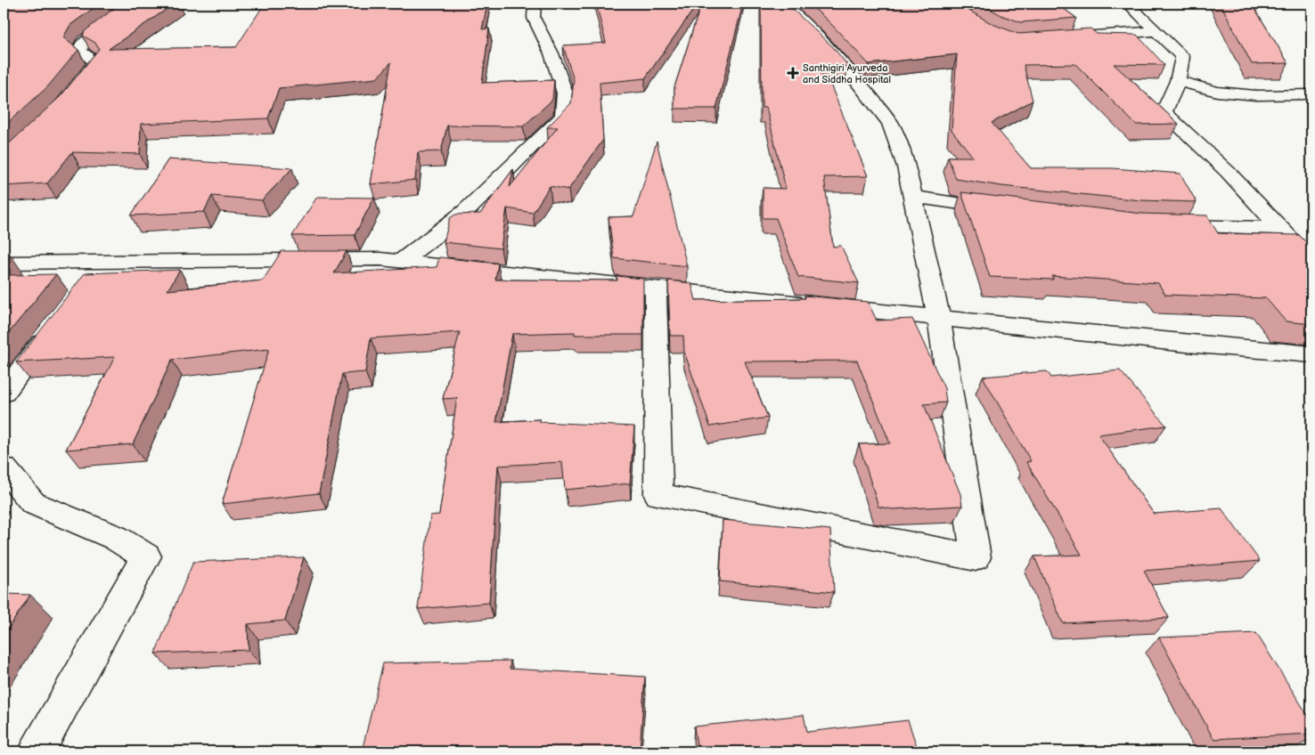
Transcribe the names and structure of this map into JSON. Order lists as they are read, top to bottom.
{
  "places": {
    "health": ["Santhigiri Ayurveda and Siddha Hospital"]
  }
}
